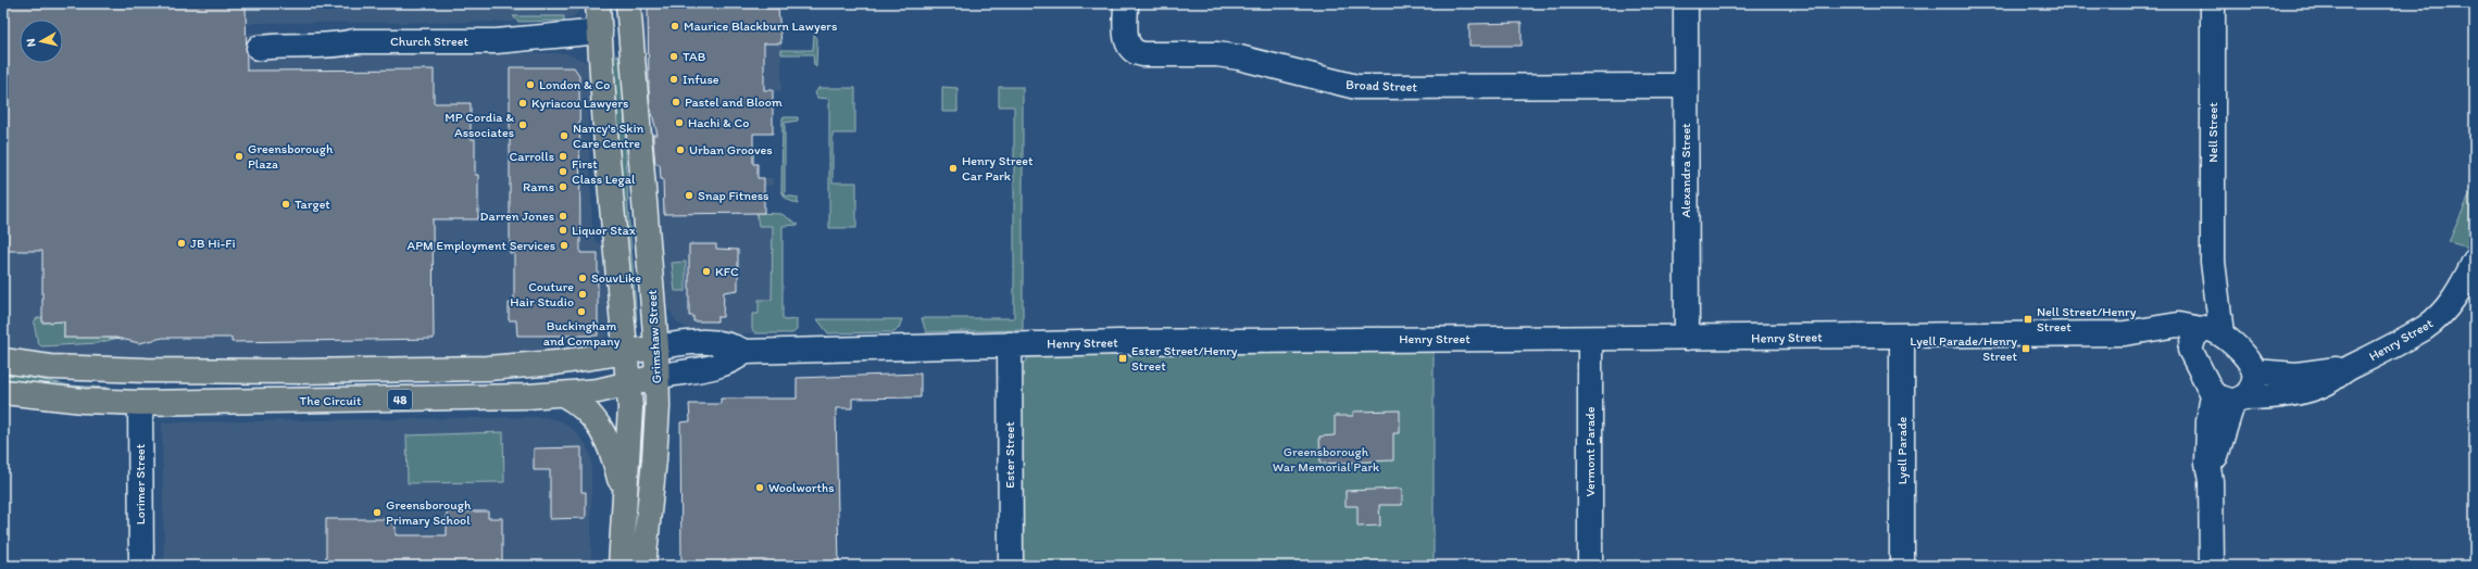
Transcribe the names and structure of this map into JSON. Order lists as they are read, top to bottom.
{
  "streets": {
    "main road": ["Grimshaw Street", "48", "The Circuit"],
    "street": [
      "Church Street",
      "Broad Street",
      "Nell Street",
      "Alexandra Street",
      "Henry Street",
      "Lyell Parade",
      "Vermont Parade",
      "Ester Street",
      "Lorimer Street"
    ]
  },
  "crossings": [
    ["Broad Street", "Alexandra Street"],
    ["Nell Street", "Henry Street"],
    ["Alexandra Street", "Henry Street"],
    ["Grimshaw Street", "Henry Street"],
    ["Grimshaw Street", "The Circuit"],
    ["Henry Street", "The Circuit"],
    ["Henry Street", "Lyell Parade"],
    ["Henry Street", "Vermont Parade"],
    ["Henry Street", "Ester Street"],
    ["The Circuit", "Lorimer Street"]
  ],
  "parks": ["Greensborough War Memorial Park"],
  "places": {
    "other": [
      "Maurice Blackburn Lawyers",
      "TAB",
      "Infuse",
      "London & Co",
      "Pastel and Bloom",
      "Kyriacou Lawyers",
      "Hachi & Co",
      "MP Cordia & Associates",
      "Nancy's Skin Care Centre",
      "Urban Grooves",
      "Greensborough Plaza",
      "Carrolls",
      "Henry Street Car Park",
      "First Class Legal",
      "Rams",
      "Snap Fitness",
      "Target",
      "Darren Jones",
      "Liquor Stax",
      "JB Hi-Fi",
      "APM Employment Services",
      "KFC",
      "SouvLike",
      "Couture Hair Studio",
      "Buckingham and Company",
      "Woolworths",
      "Greensborough Primary School"
    ],
    "transit": ["Nell Street/Henry Street", "Lyell Parade/Henry Street", "Ester Street/Henry Street"]
  },
  "north": "left"
}
